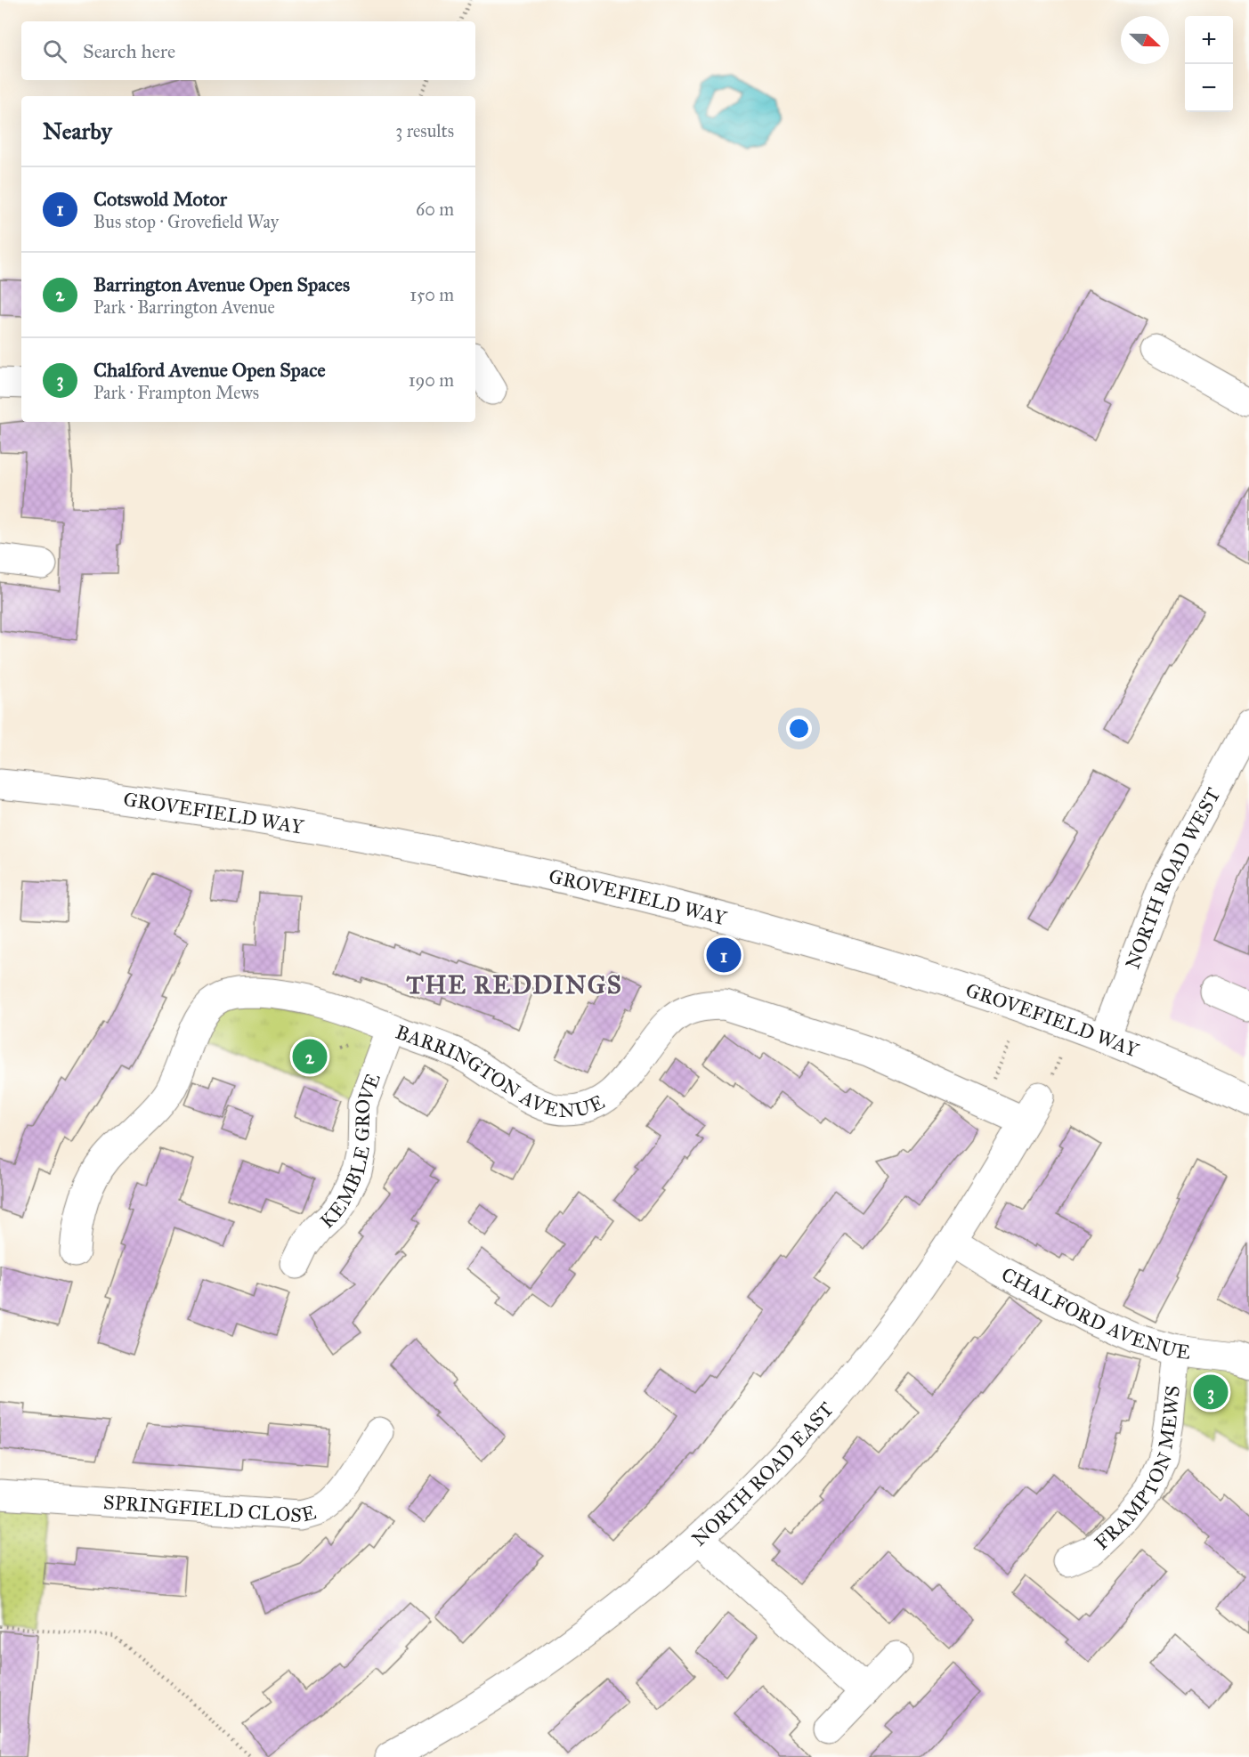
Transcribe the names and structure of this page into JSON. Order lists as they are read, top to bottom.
{
  "streets": {
    "street": [
      "GROVEFIELD WAY",
      "NORTH ROAD WEST",
      "BARRINGTON AVENUE",
      "KEMBLE GROVE",
      "CHALFORD AVENUE",
      "FRAMPTON MEWS",
      "NORTH ROAD EAST",
      "SPRINGFIELD CLOSE"
    ]
  },
  "crossings": [
    ["GROVEFIELD WAY", "NORTH ROAD WEST"],
    ["BARRINGTON AVENUE", "KEMBLE GROVE"],
    ["BARRINGTON AVENUE", "NORTH ROAD EAST"],
    ["CHALFORD AVENUE", "FRAMPTON MEWS"],
    ["CHALFORD AVENUE", "NORTH ROAD EAST"]
  ],
  "districts": ["THE REDDINGS"],
  "north": "right",
  "page": {
    "map_buttons": ["+", "−"],
    "search": "Search here",
    "heading": ["Nearby", "3 results"],
    "list": [
      {
        "mark": "1",
        "name": "Cotswold Motor",
        "note": "Bus stop · Grovefield Way",
        "value": "60 m"
      },
      {
        "mark": "2",
        "name": "Barrington Avenue Open Spaces",
        "note": "Park · Barrington Avenue",
        "value": "150 m"
      },
      {
        "mark": "3",
        "name": "Chalford Avenue Open Space",
        "note": "Park · Frampton Mews",
        "value": "190 m"
      }
    ],
    "pins": ["1", "2", "3"]
  }
}
